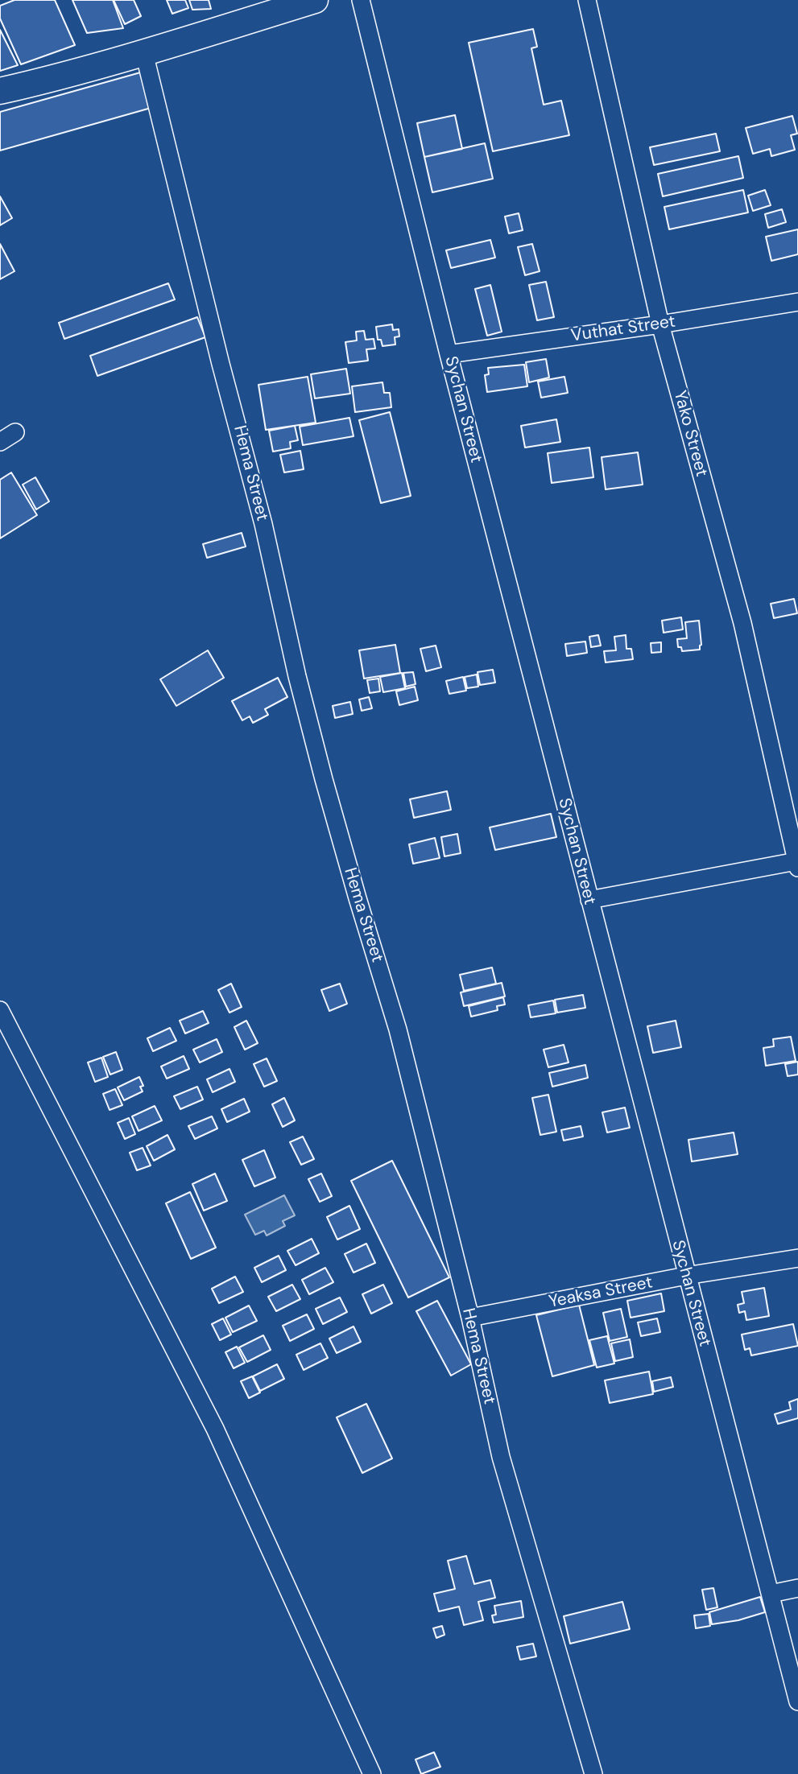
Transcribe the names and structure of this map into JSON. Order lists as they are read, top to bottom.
{
  "streets": {
    "street": [
      "Vuthat Street",
      "Sychan Street",
      "Yako Street",
      "Hema Street",
      "Yeaksa Street"
    ]
  },
  "crossings": [
    ["Vuthat Street", "Sychan Street"],
    ["Vuthat Street", "Yako Street"],
    ["Sychan Street", "Yeaksa Street"],
    ["Hema Street", "Yeaksa Street"]
  ]
}
